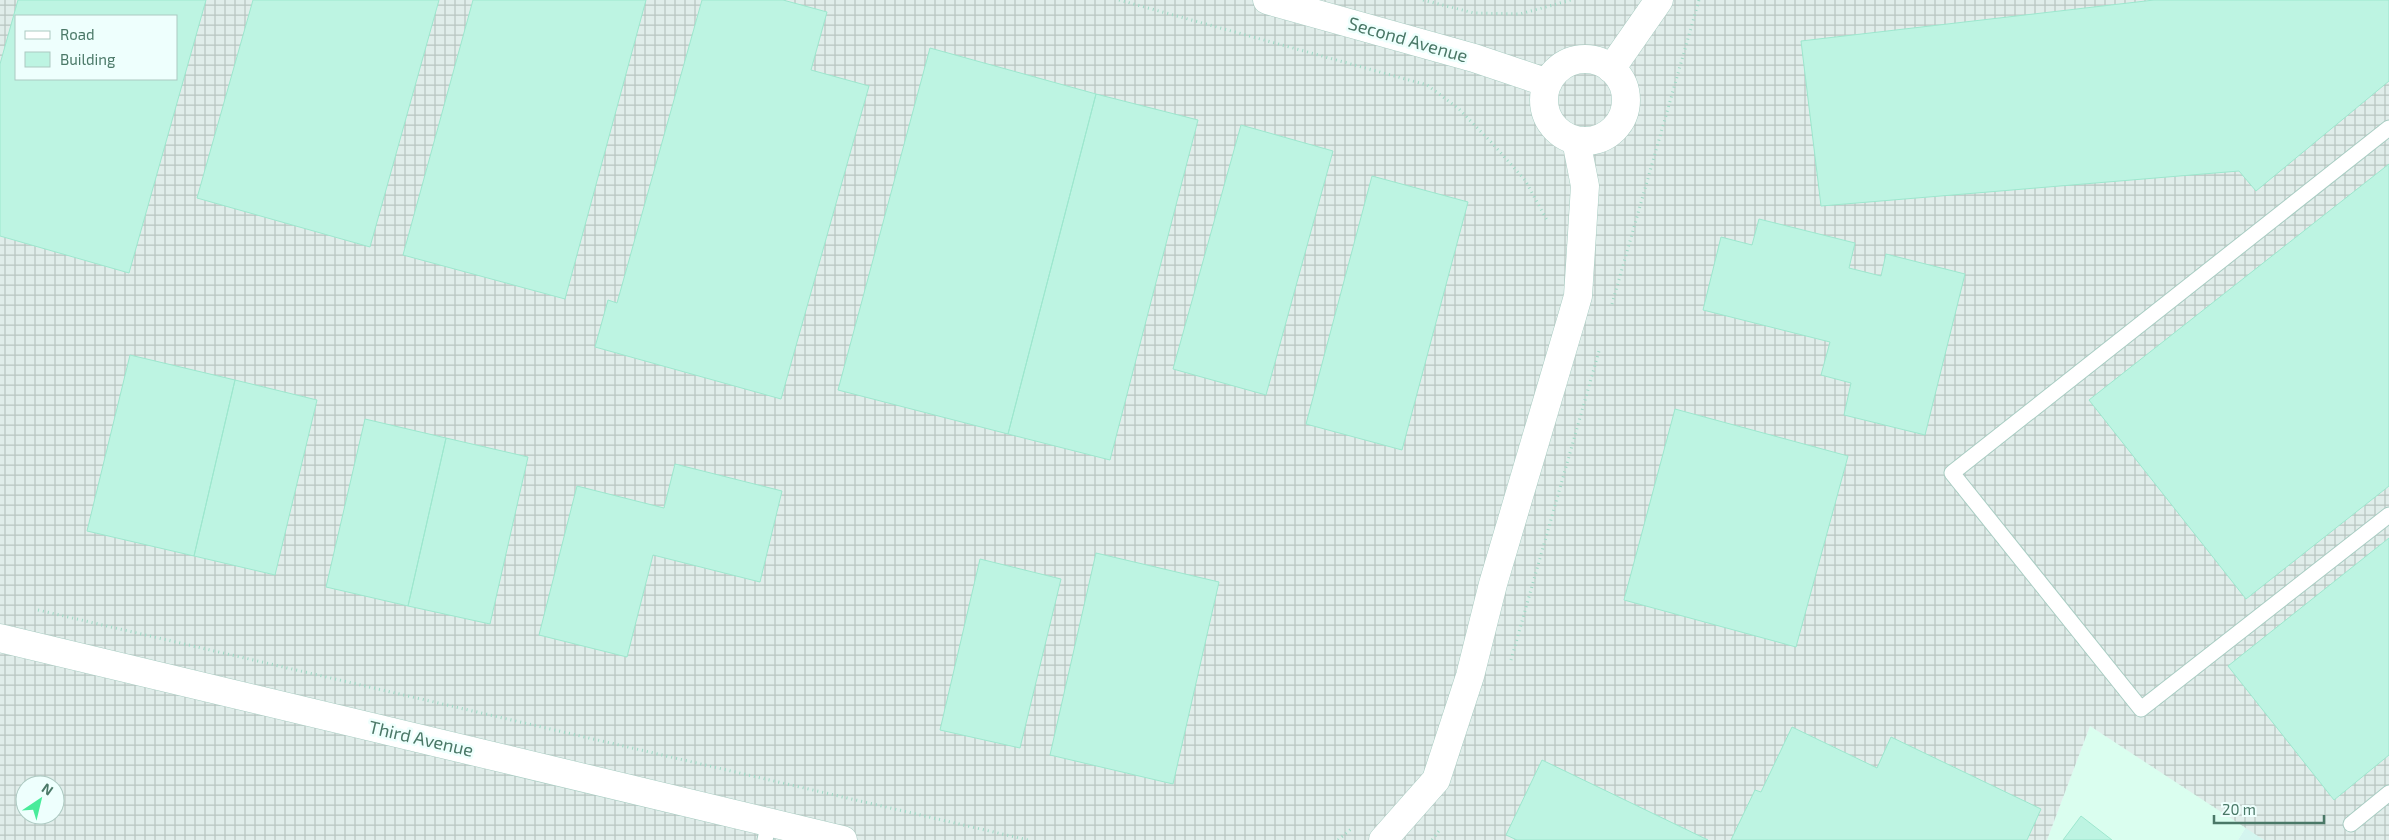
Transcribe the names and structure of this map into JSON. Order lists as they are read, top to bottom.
{
  "streets": {
    "street": ["Second Avenue", "Third Avenue"]
  },
  "legend": ["Road", "Building"],
  "scale_bar": "20 m",
  "north": "top right"
}
